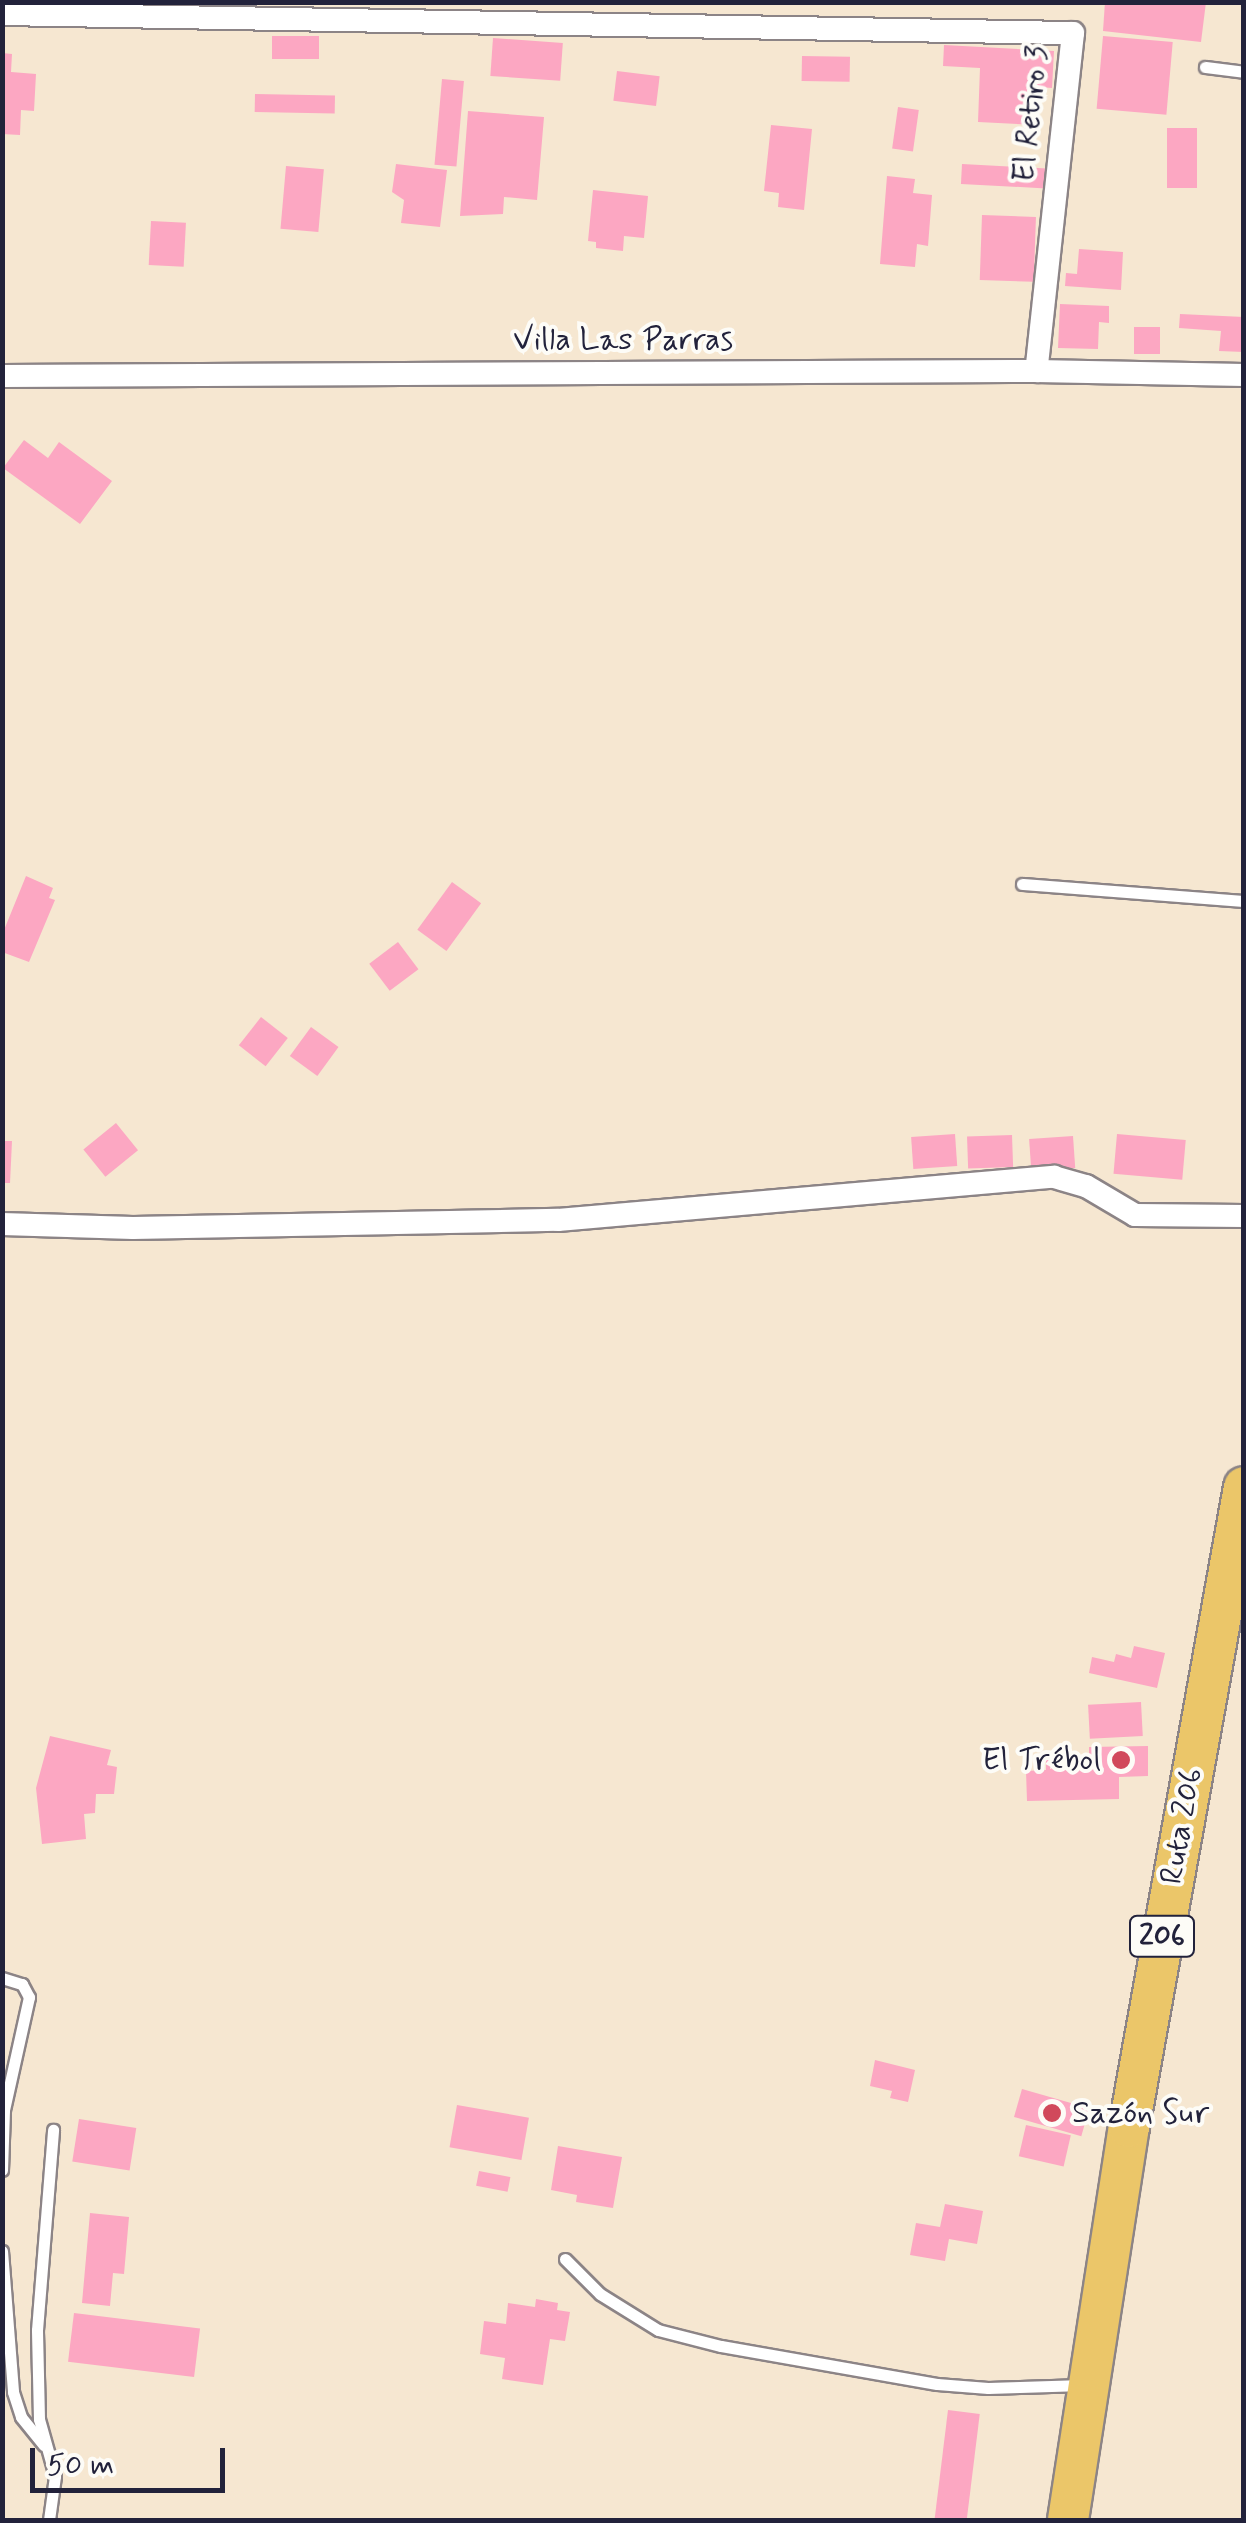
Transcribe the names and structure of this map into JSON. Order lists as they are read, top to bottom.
{
  "streets": {
    "highway": ["Ruta 206", "206"],
    "street": ["El Retiro 3", "Villa Las Parras"]
  },
  "crossings": [
    ["El Retiro 3", "Villa Las Parras"]
  ],
  "places": ["El Trébol", "Sazón Sur"],
  "scale_bar": "50 m"
}
